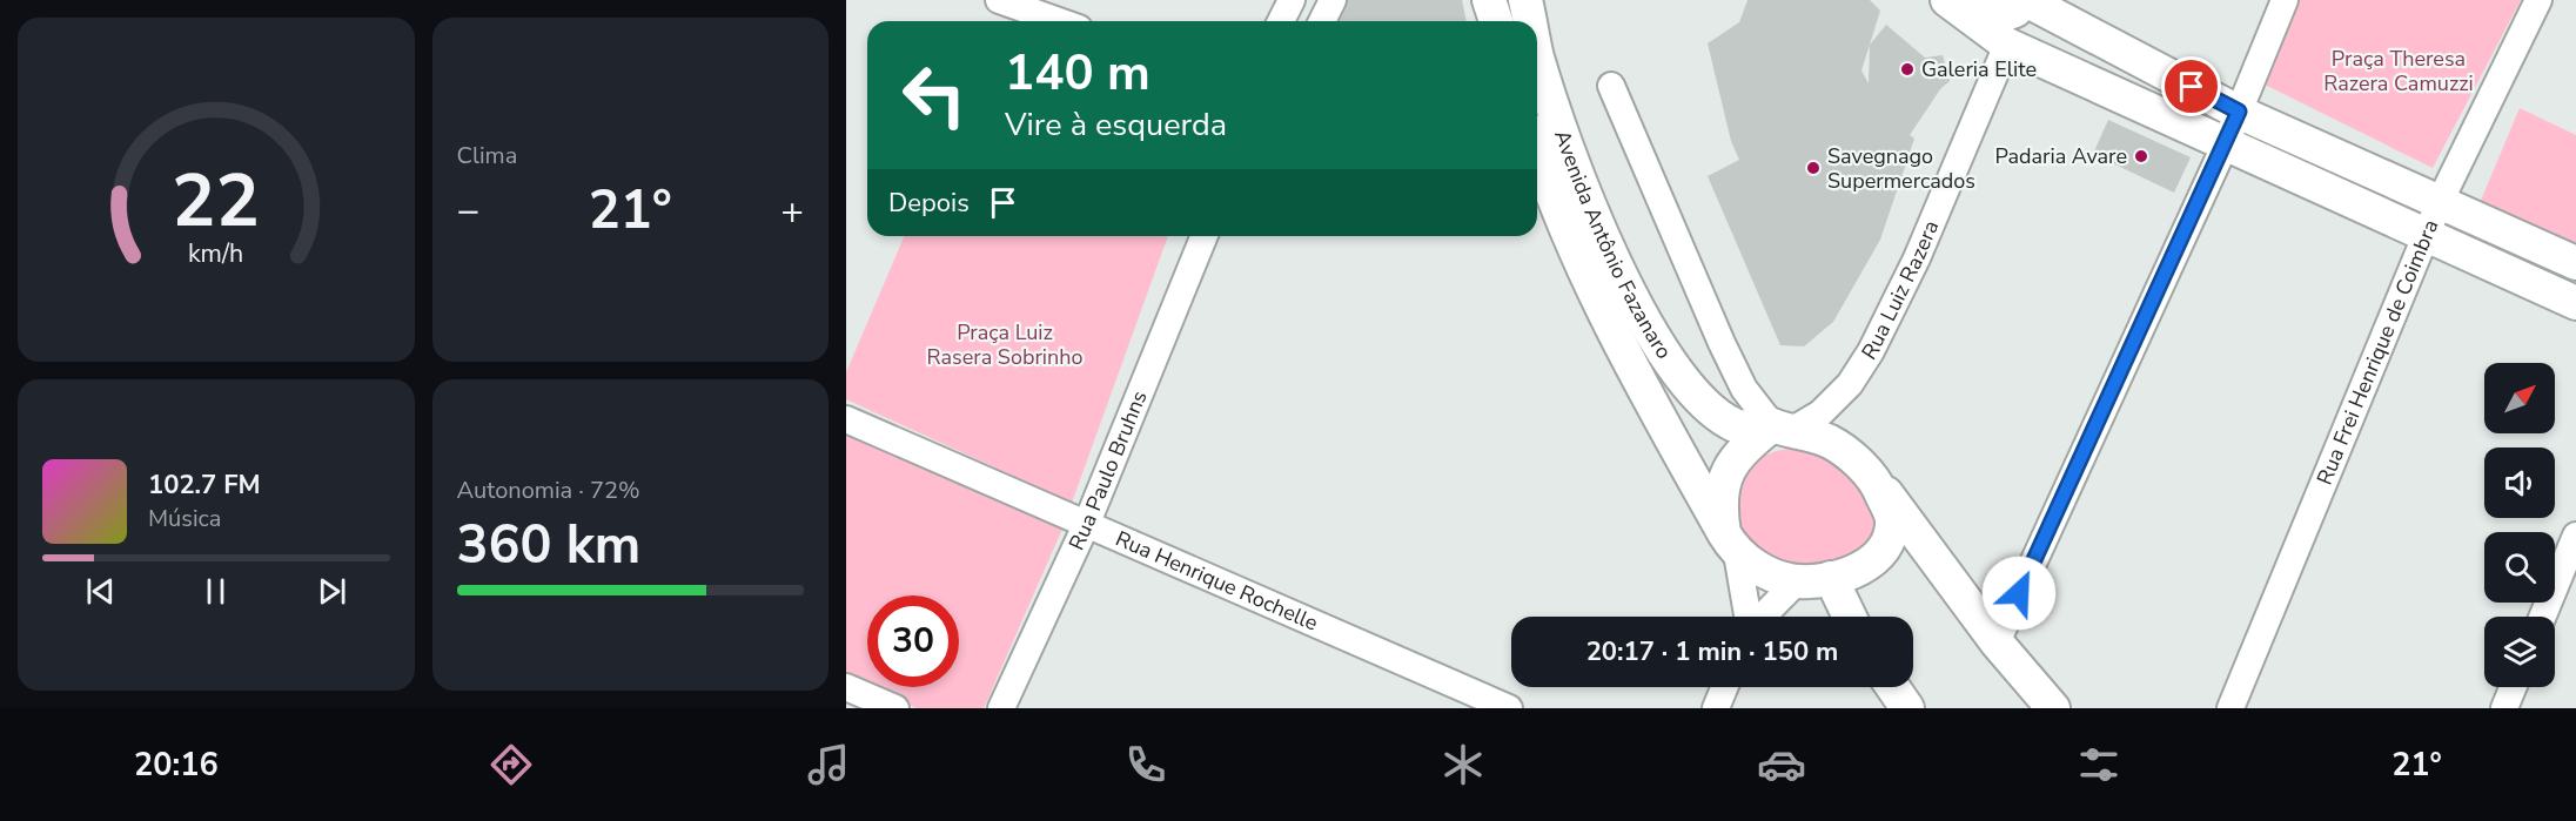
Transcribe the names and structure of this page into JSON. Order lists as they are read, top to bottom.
{
  "streets": {
    "main road": ["Avenida Antônio Fazanaro"],
    "street": [
      "Rua Luiz Razera",
      "Rua Frei Henrique de Coimbra",
      "Rua Paulo Bruhns",
      "Rua Henrique Rochelle"
    ]
  },
  "crossings": [
    ["Avenida Antônio Fazanaro", "Rua Luiz Razera"],
    ["Rua Paulo Bruhns", "Rua Henrique Rochelle"]
  ],
  "parks": ["Praça Theresa Razera Camuzzi", "Praça Luiz Rasera Sobrinho"],
  "places": ["Galeria Elite", "Padaria Avare", "Savegnago Supermercados"],
  "north": "top right",
  "page": {
    "tile": [
      "Clima",
      ["Autonomia · 72%", "360 km"]
    ],
    "turn": ["140 m", "Vire à esquerda"],
    "then": "Depois",
    "heat": ["−", "21°", "+"],
    "song": ["102.7 FM", "Música"],
    "limit": "30",
    "trip": "20:17 · 1 min · 150 m",
    "tabs": ["20:16", "21°"],
    "gauge": ["22", "km/h"]
  }
}
